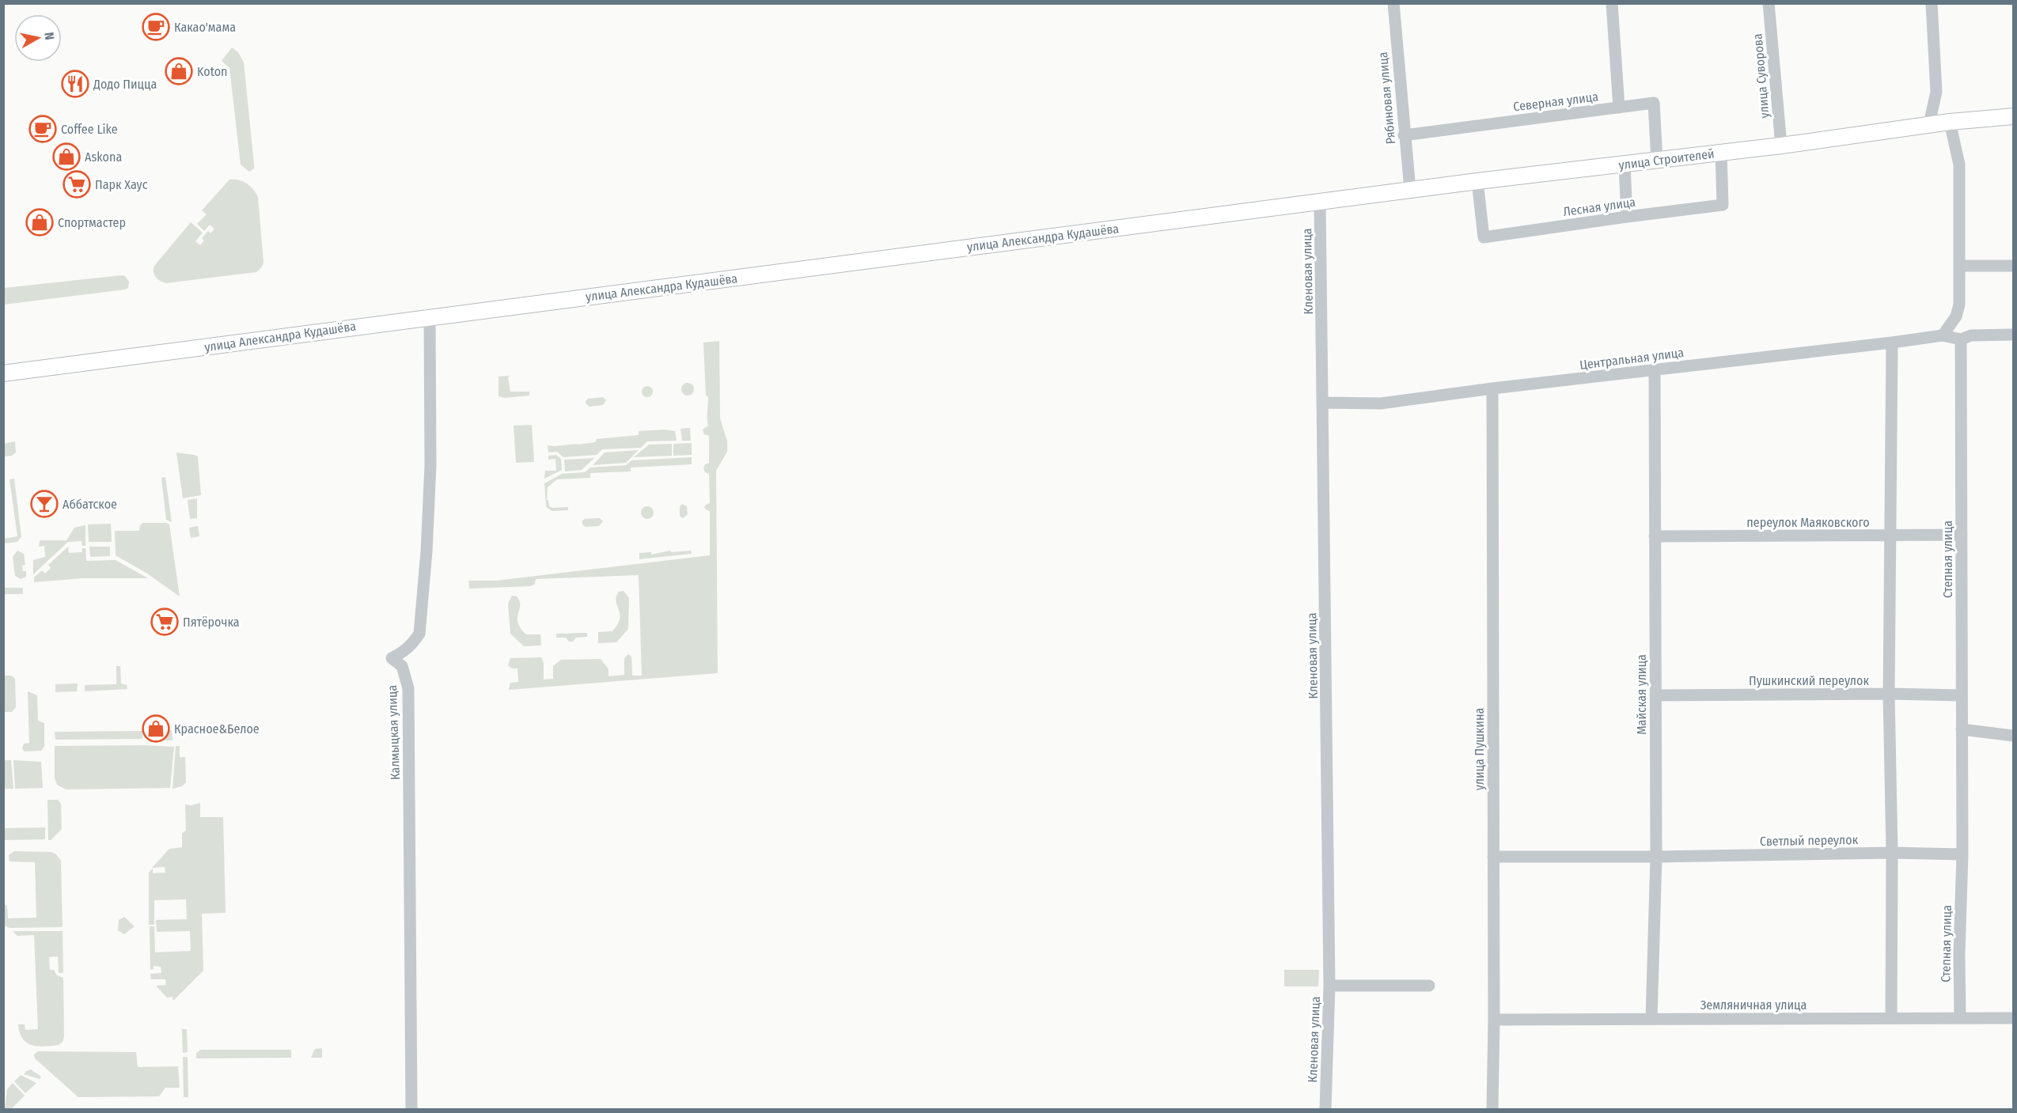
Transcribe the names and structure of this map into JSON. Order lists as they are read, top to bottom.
{
  "streets": {
    "main road": ["улица Строителей", "улица Александра Кудашёва"],
    "street": [
      "улица Суворова",
      "Рябиновая улица",
      "Северная улица",
      "Лесная улица",
      "Кленовая улица",
      "Центральная улица",
      "переулок Маяковского",
      "Степная улица",
      "Пушкинский переулок",
      "Майская улица",
      "Калмыцкая улица",
      "улица Пушкина",
      "Светлый переулок",
      "Земляничная улица"
    ]
  },
  "crossings": [
    ["улица Суворова", "улица Строителей"],
    ["Рябиновая улица", "Северная улица"],
    ["Рябиновая улица", "улица Строителей"],
    ["Северная улица", "улица Строителей"],
    ["улица Строителей", "Лесная улица"],
    ["улица Строителей", "улица Александра Кудашёва"],
    ["улица Строителей", "Кленовая улица"],
    ["улица Александра Кудашёва", "Кленовая улица"],
    ["улица Александра Кудашёва", "Калмыцкая улица"],
    ["Кленовая улица", "Центральная улица"],
    ["Центральная улица", "Майская улица"],
    ["Центральная улица", "улица Пушкина"],
    ["переулок Маяковского", "Степная улица"],
    ["переулок Маяковского", "Майская улица"],
    ["Степная улица", "Пушкинский переулок"],
    ["Степная улица", "Светлый переулок"],
    ["Степная улица", "Земляничная улица"],
    ["Пушкинский переулок", "Майская улица"],
    ["Майская улица", "Светлый переулок"],
    ["Майская улица", "Земляничная улица"],
    ["улица Пушкина", "Светлый переулок"],
    ["улица Пушкина", "Земляничная улица"]
  ],
  "places": {
    "cafe": ["Какао'мама", "Coffee Like"],
    "shop": [
      "Koton",
      "Askona",
      "Спортмастер",
      "Красное&Белое"
    ],
    "restaurant": ["Додо Пицца"],
    "supermarket": ["Парк Хаус", "Пятёрочка"],
    "bar": ["Аббатское"]
  },
  "north": "right"
}
